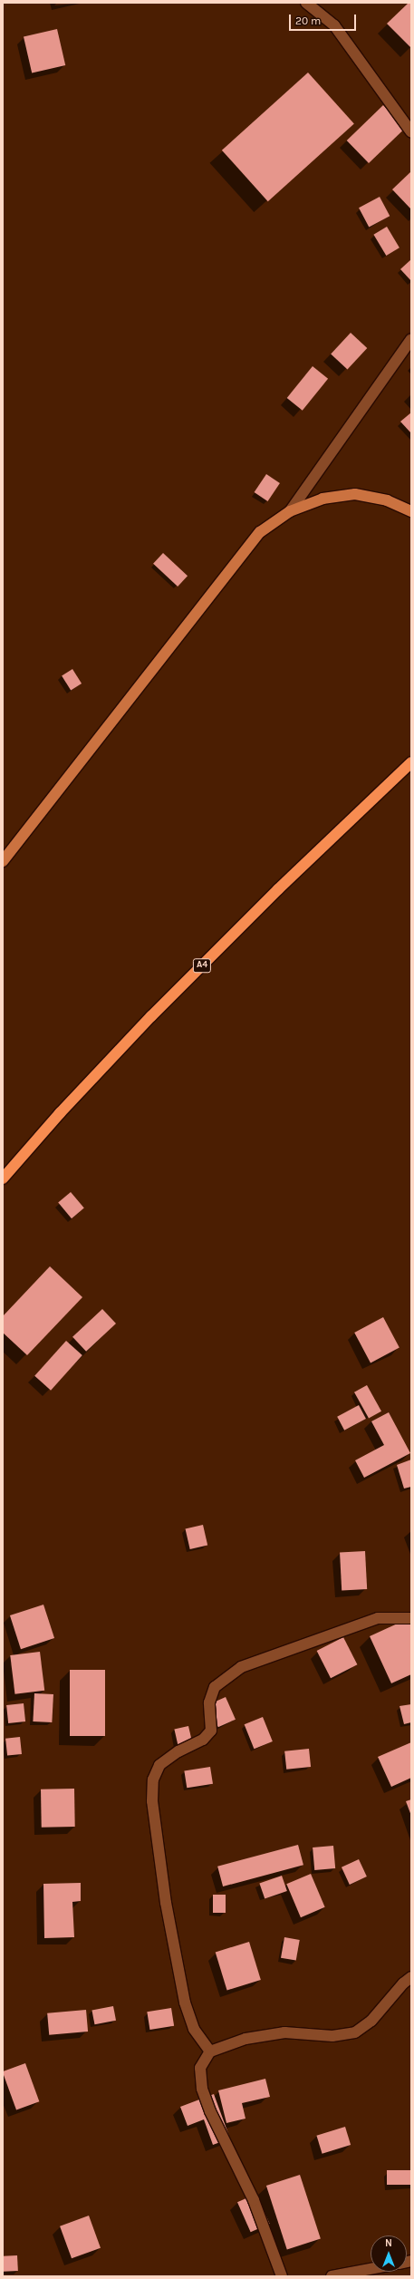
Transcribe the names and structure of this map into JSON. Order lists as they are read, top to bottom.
{
  "streets": {
    "highway": ["A4"]
  },
  "scale_bar": "20 m",
  "north": "top"
}
